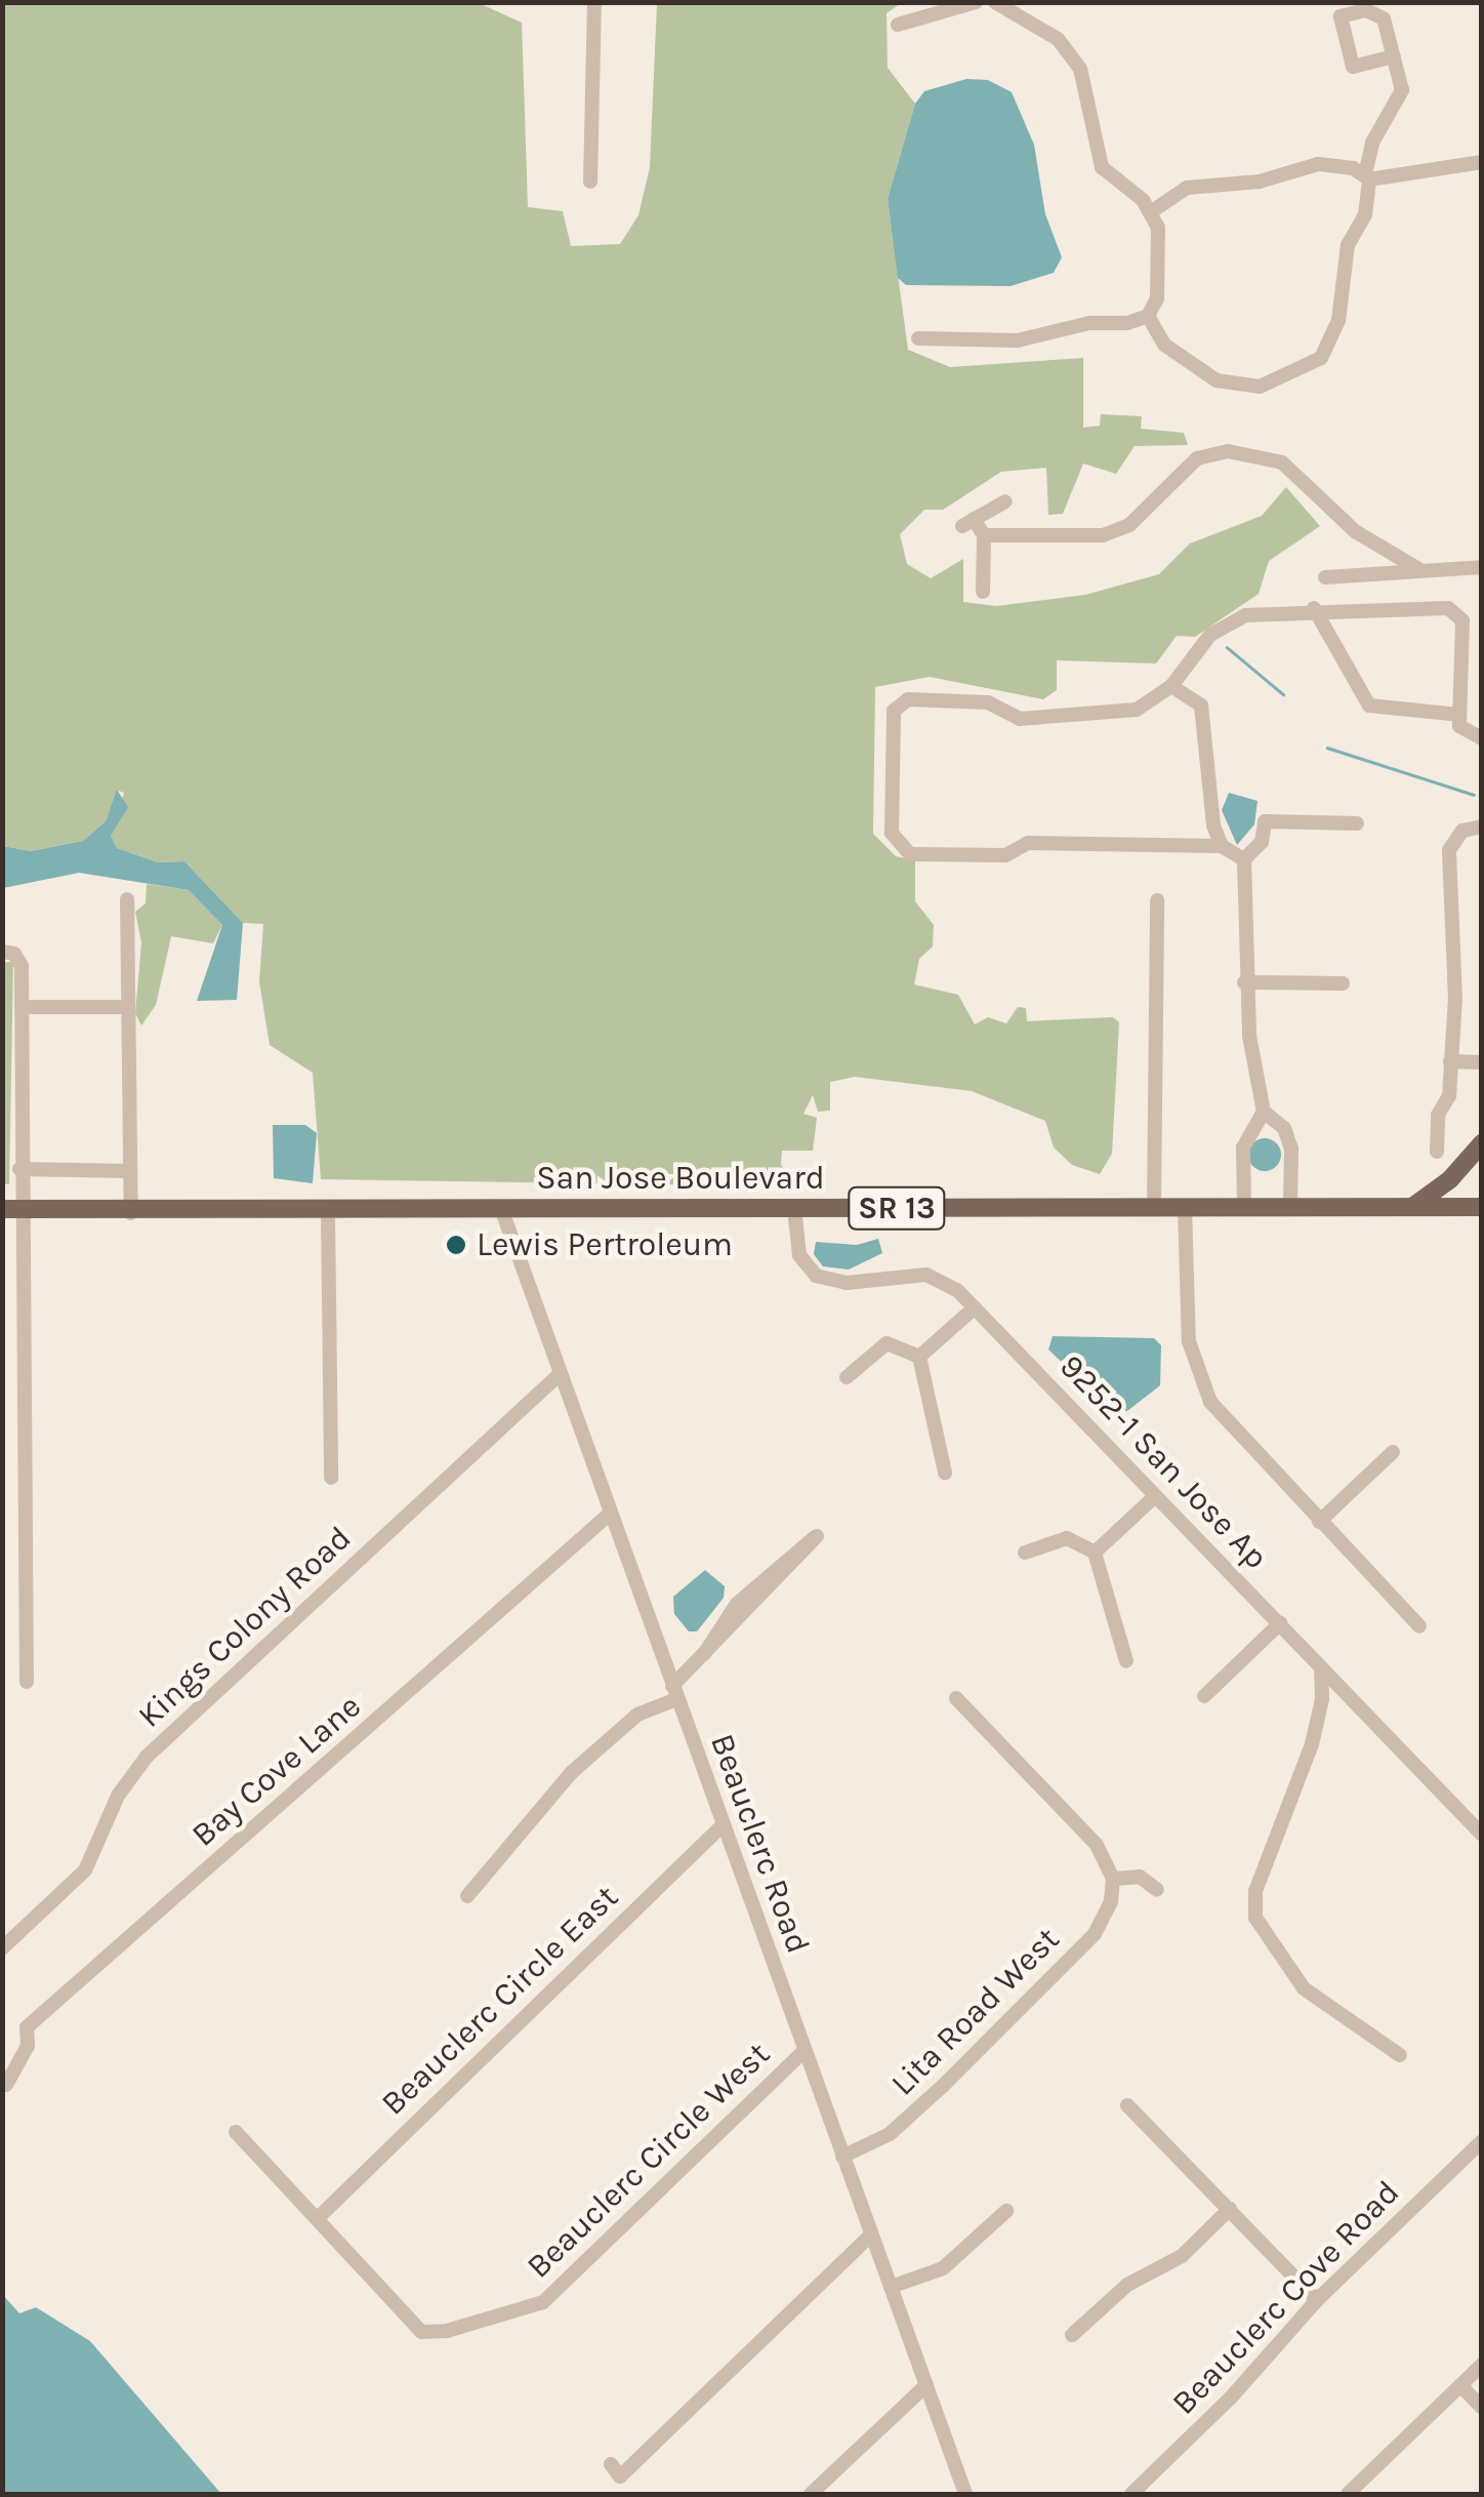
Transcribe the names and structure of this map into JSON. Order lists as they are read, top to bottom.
{
  "streets": {
    "main road": ["San Jose Boulevard", "SR 13"],
    "street": [
      "9252-1 San Jose Ap",
      "Kings Colony Road",
      "Bay Cove Lane",
      "Beauclerc Road",
      "Beauclerc Circle East",
      "Lita Road West",
      "Beauclerc Circle West",
      "Beauclerc Cove Road"
    ]
  },
  "crossings": [
    ["San Jose Boulevard", "9252-1 San Jose Ap"],
    ["San Jose Boulevard", "Beauclerc Road"],
    ["Kings Colony Road", "Beauclerc Road"],
    ["Bay Cove Lane", "Beauclerc Road"],
    ["Beauclerc Road", "Beauclerc Circle East"],
    ["Beauclerc Road", "Lita Road West"],
    ["Beauclerc Road", "Beauclerc Circle West"],
    ["Beauclerc Circle East", "Beauclerc Circle West"]
  ],
  "places": ["Lewis Pertroleum"]
}
